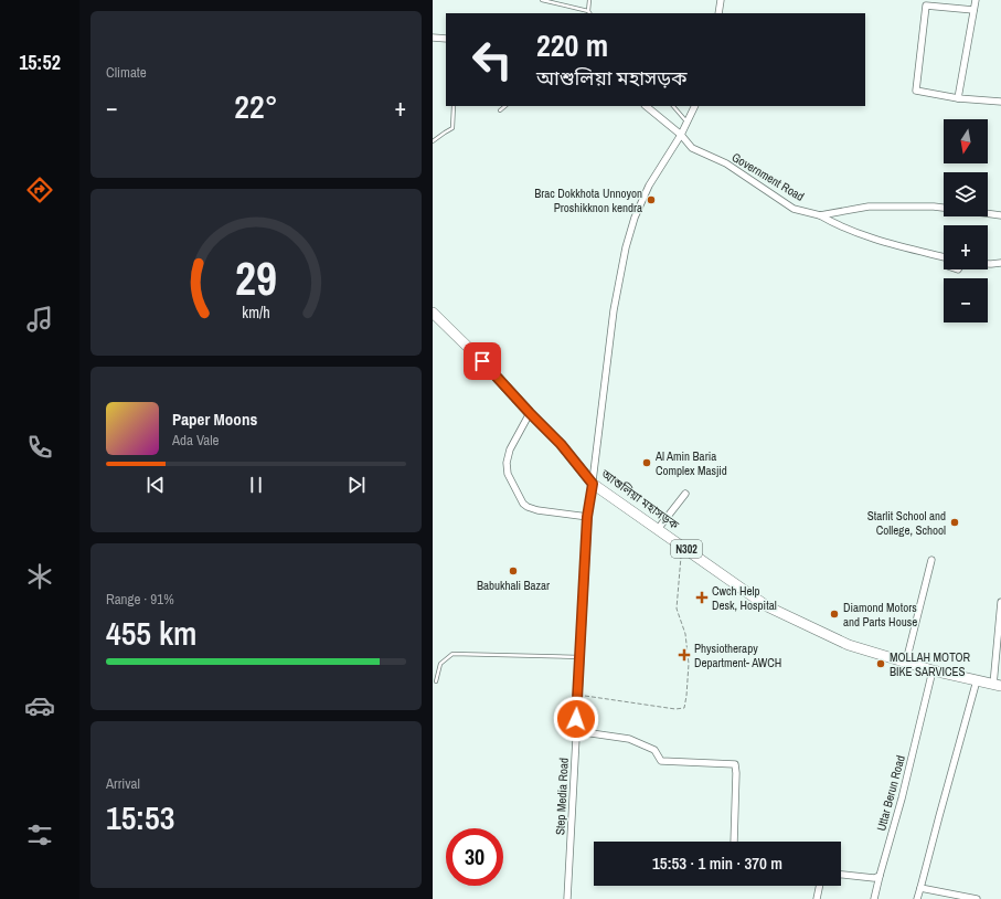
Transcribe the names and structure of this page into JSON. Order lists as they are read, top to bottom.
{
  "streets": {
    "highway": ["আশুলিয়া মহাসড়ক", "N302"],
    "street": ["Government Road", "Uttar Berun Road", "Step Media Road"]
  },
  "crossings": [
    ["Government Road", "Step Media Road"],
    ["আশুলিয়া মহাসড়ক", "Uttar Berun Road"],
    ["আশুলিয়া মহাসড়ক", "Step Media Road"]
  ],
  "places": {
    "other": [
      "Brac Dokkhota Unnoyon Proshikknon kendra",
      "Al Amin Baria Complex Masjid",
      "Starlit School and College, School",
      "Babukhali Bazar",
      "Diamond Motors and Parts House",
      "MOLLAH MOTOR BIKE SARVICES"
    ],
    "health": ["Cwch Help Desk, Hospital", "Physiotherapy Department- AWCH"]
  },
  "north": "bottom",
  "page": {
    "tabs": "15:52",
    "tile": [
      "Climate",
      ["Range · 91%", "455 km"],
      ["Arrival", "15:53"]
    ],
    "turn": ["220 m", "আশুলিয়া মহাসড়ক"],
    "heat": ["−", "22°", "+"],
    "map_buttons": ["+", "−"],
    "song": ["Paper Moons", "Ada Vale"],
    "limit": "30",
    "trip": "15:53 · 1 min · 370 m",
    "gauge": ["29", "km/h"]
  }
}
